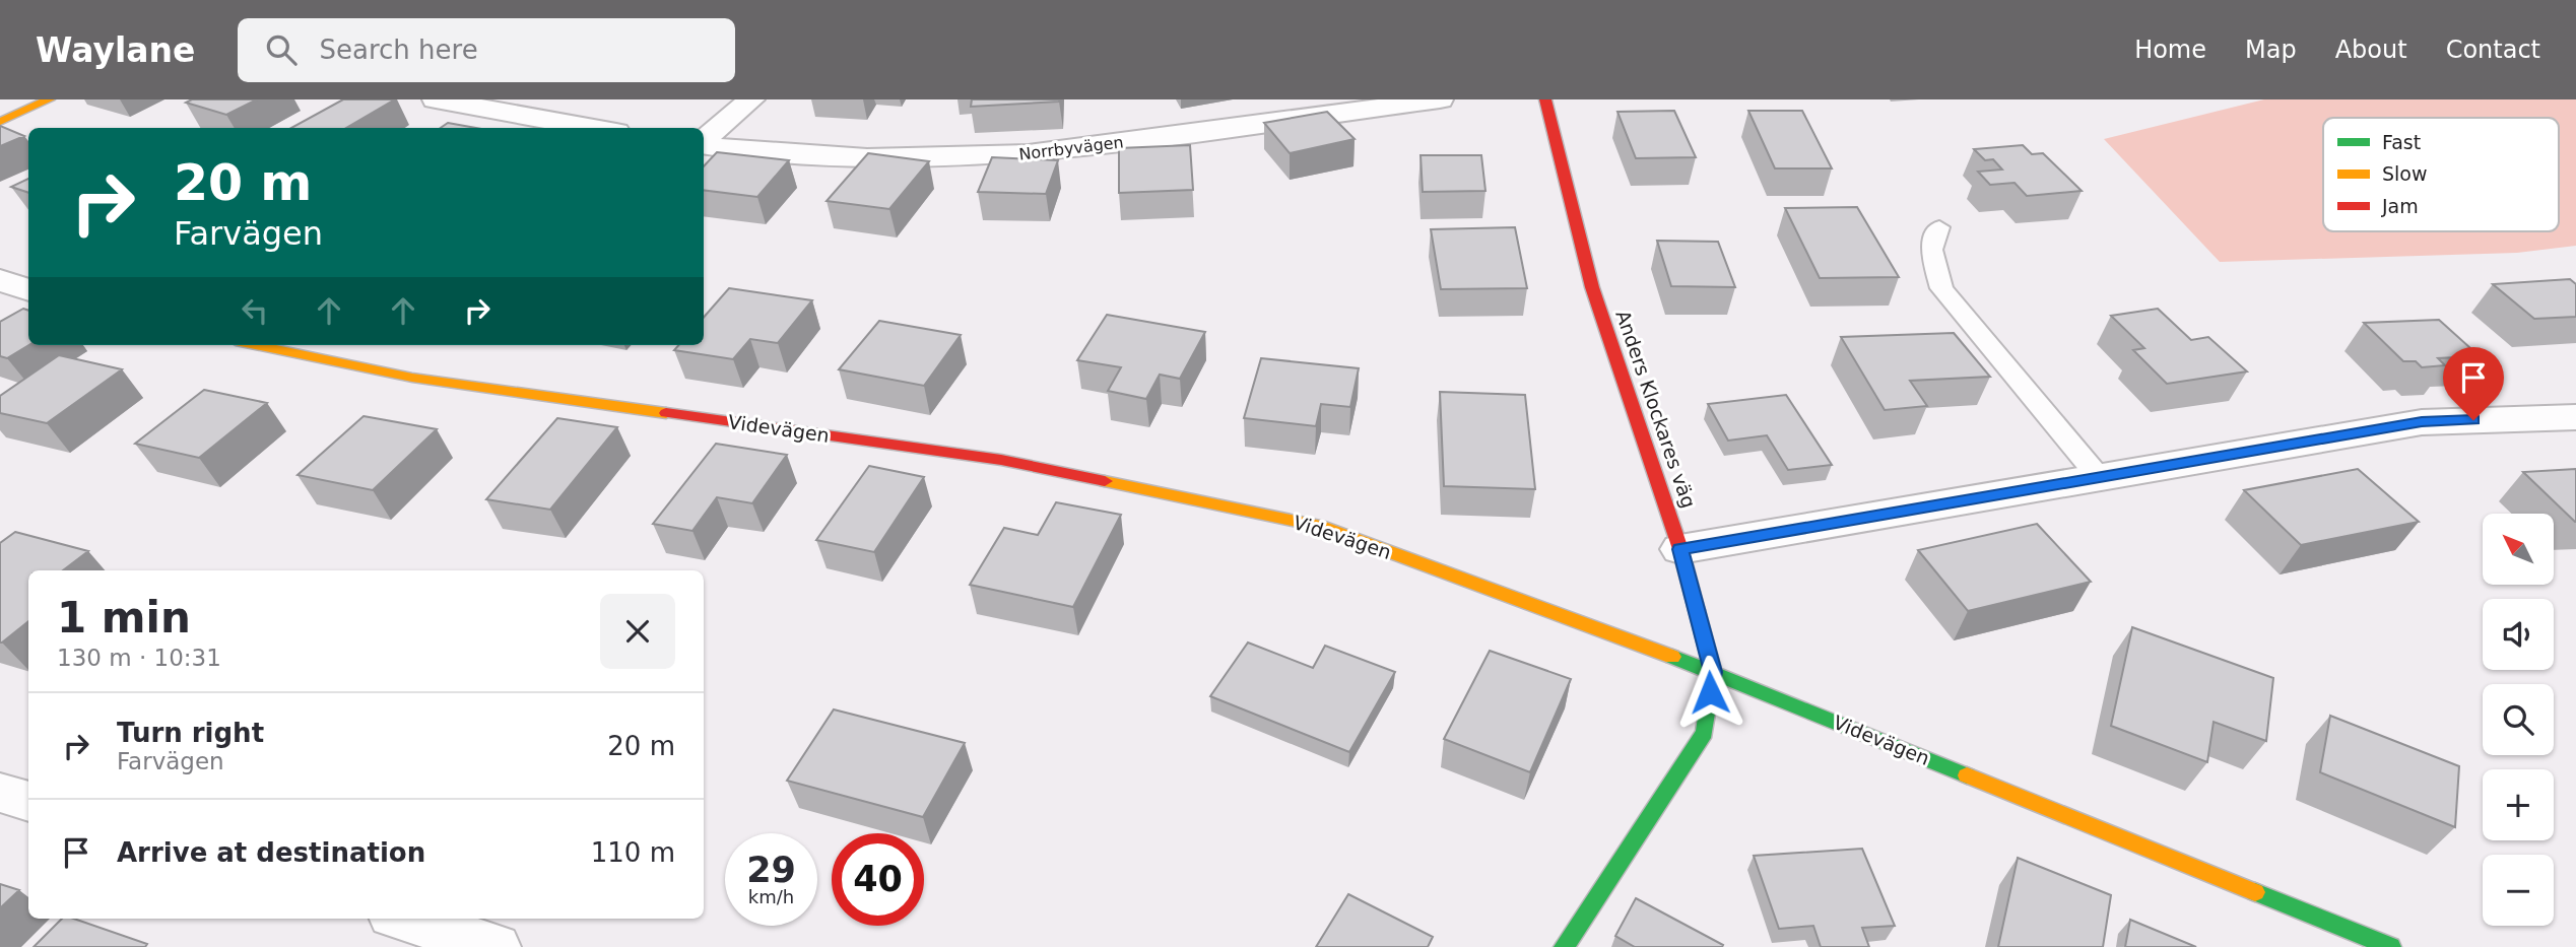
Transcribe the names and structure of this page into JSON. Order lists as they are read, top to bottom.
{
  "streets": {
    "street": ["Norrbyvägen", "Anders Klockares väg", "Videvägen"]
  },
  "crossings": [
    ["Anders Klockares väg", "Videvägen"]
  ],
  "legend": ["Fast", "Slow", "Jam"],
  "north": "top left",
  "page": {
    "header": "Waylane",
    "search": "Search here",
    "nav": [
      "Home",
      "Map",
      "About",
      "Contact"
    ],
    "turn": ["20 m", "Farvägen"],
    "map_buttons": ["+", "−"],
    "heading": ["1 min", "130 m · 10:31"],
    "list": [
      {
        "name": "Turn right",
        "note": "Farvägen",
        "value": "20 m"
      },
      {
        "name": "Arrive at destination",
        "value": "110 m"
      }
    ],
    "speed": "29 km/h",
    "limit": "40"
  }
}
